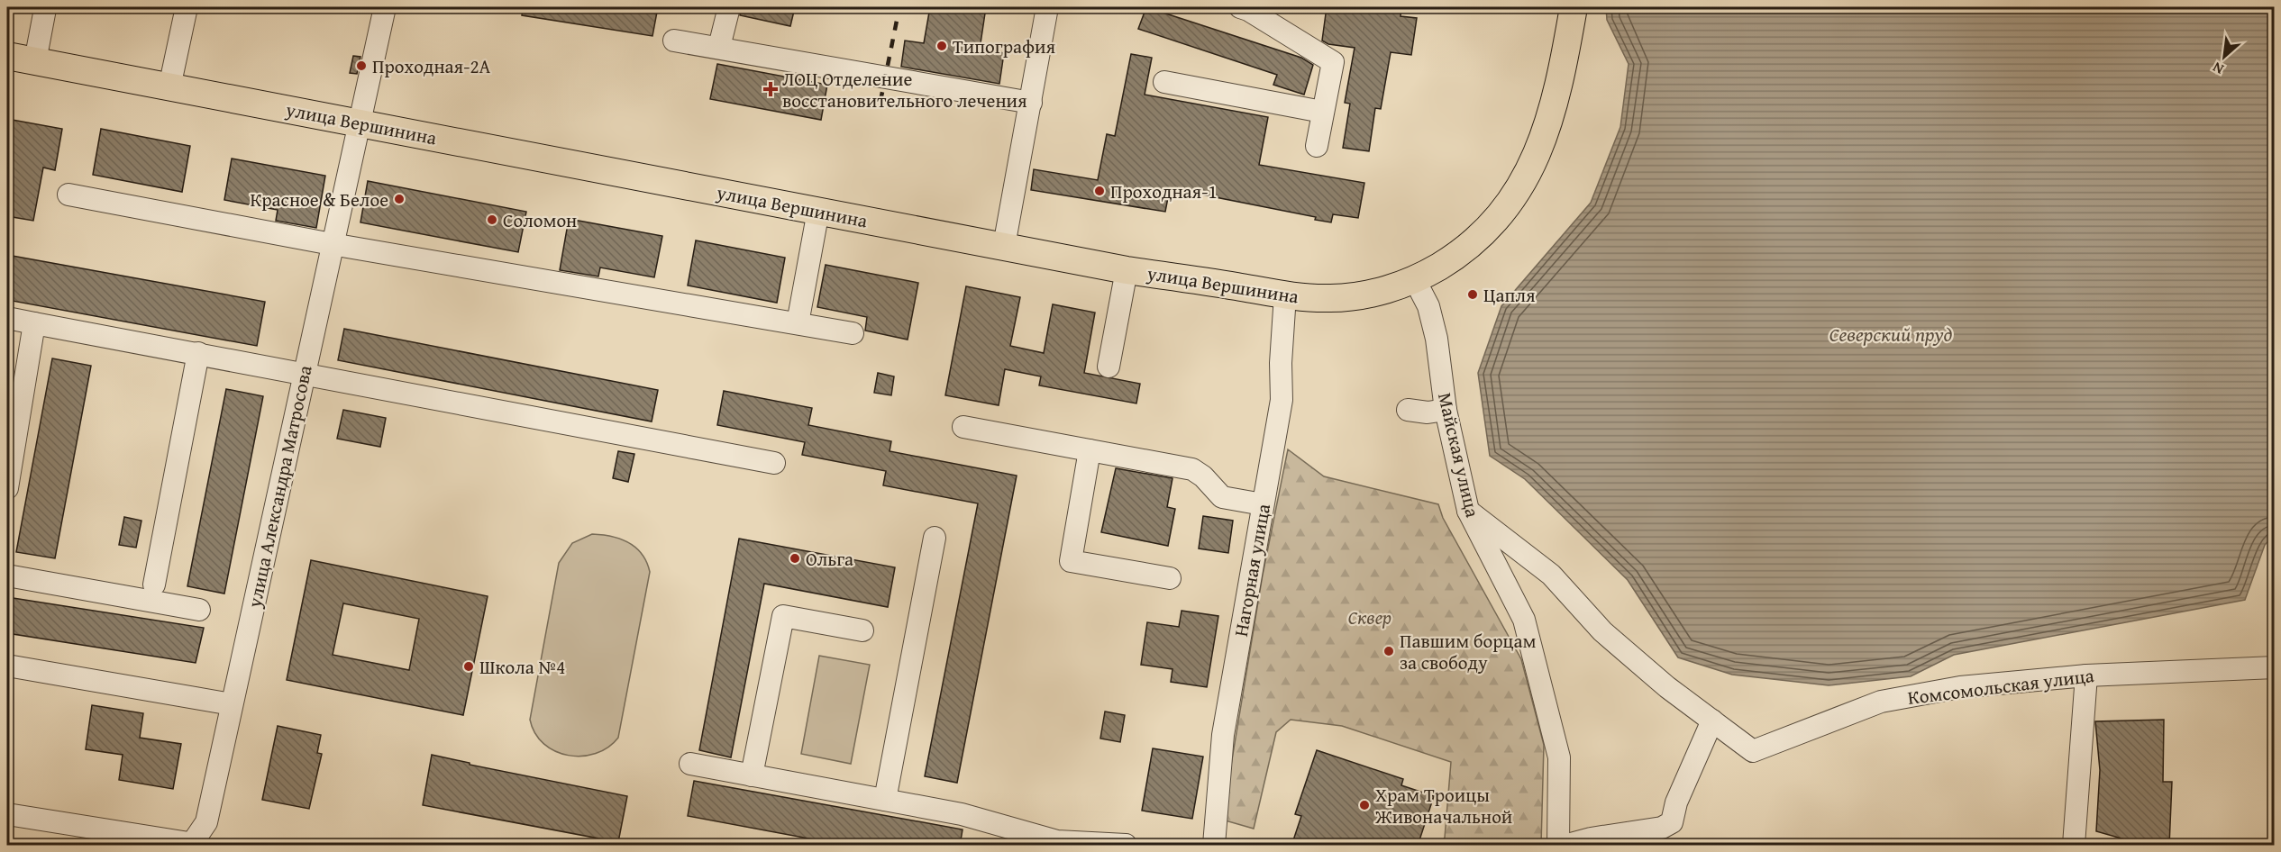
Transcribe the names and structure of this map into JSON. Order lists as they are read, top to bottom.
{
  "streets": {
    "main road": ["улица Вершинина"],
    "street": [
      "Майская улица",
      "улица Александра Матросова",
      "Нагорная улица",
      "Комсомольская улица"
    ]
  },
  "crossings": [
    ["улица Вершинина", "Майская улица"],
    ["улица Вершинина", "улица Александра Матросова"],
    ["улица Вершинина", "Нагорная улица"],
    ["Майская улица", "Комсомольская улица"]
  ],
  "water": ["Северский пруд"],
  "parks": ["Сквер"],
  "places": {
    "other": [
      "Типография",
      "Проходная-2А",
      "Проходная-1",
      "Красное & Белое",
      "Соломон",
      "Цапля",
      "Ольга",
      "Павшим борцам за свободу",
      "Школа №4",
      "Храм Троицы Живоначальной"
    ],
    "health": ["ЛОЦ Отделение восстановительного лечения"]
  },
  "north": "bottom left"
}
